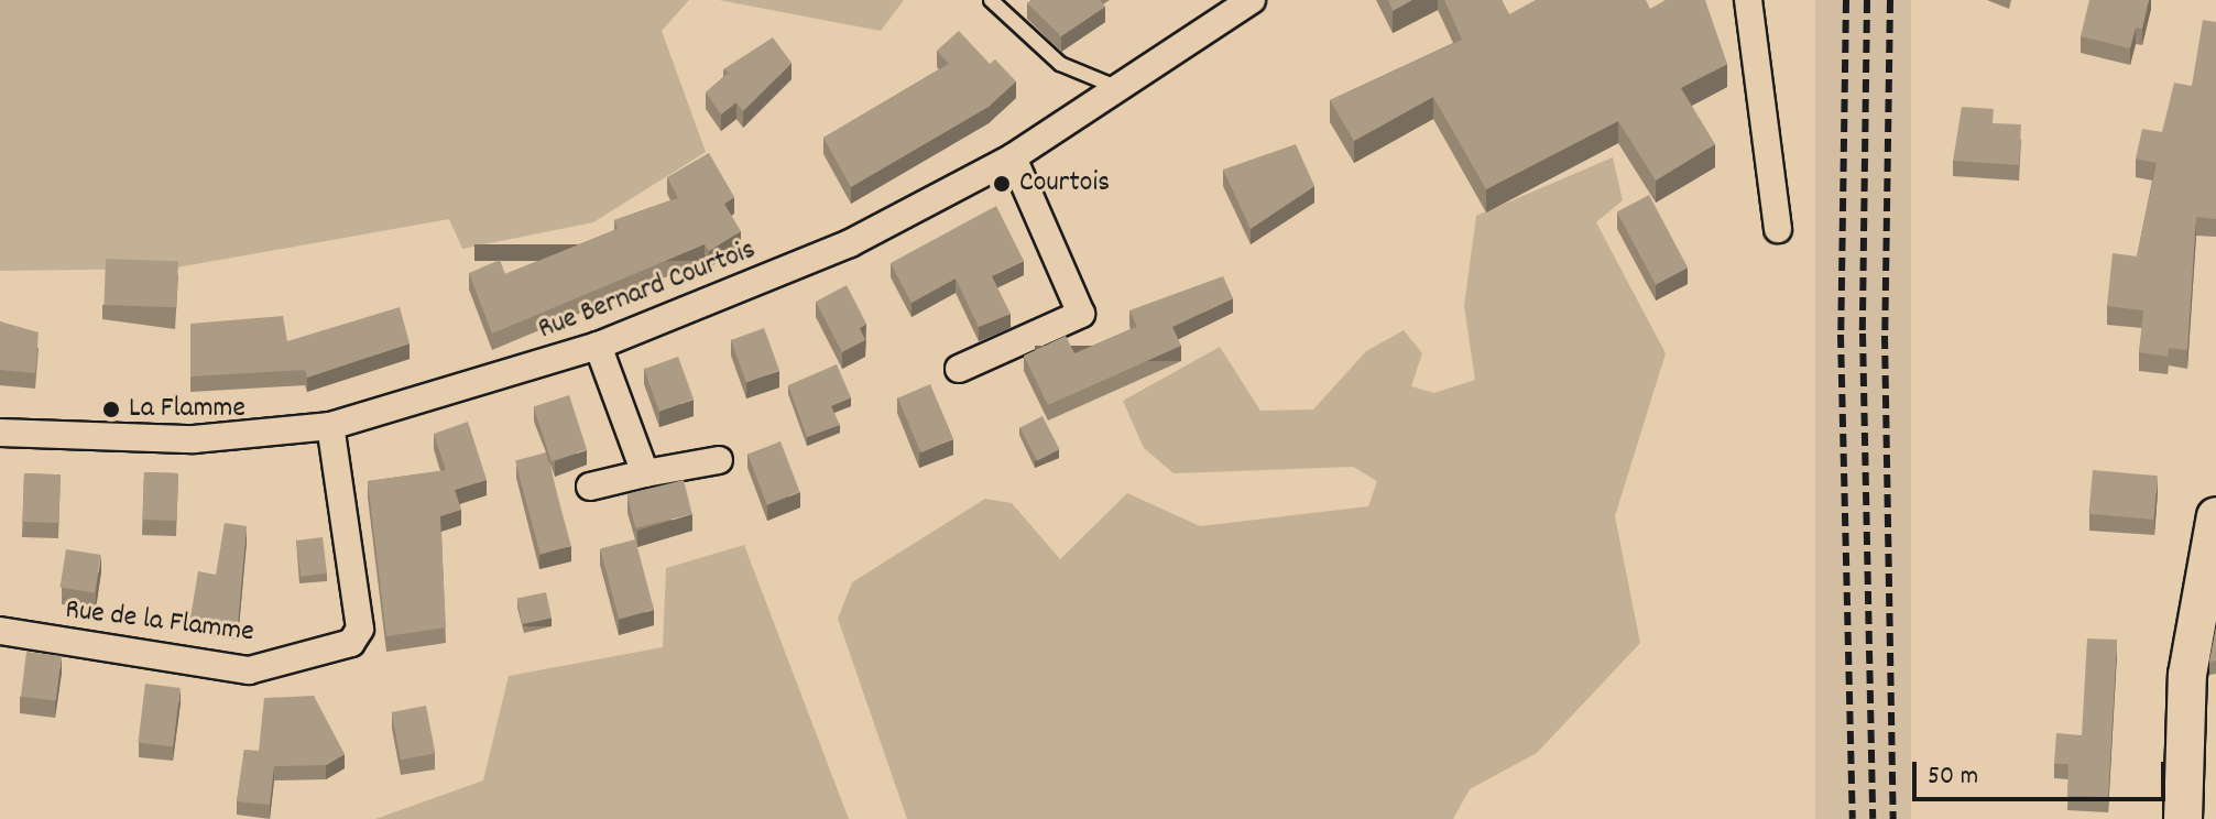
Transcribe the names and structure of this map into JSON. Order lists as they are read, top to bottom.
{
  "streets": {
    "street": ["Rue Bernard Courtois", "Rue de la Flamme"]
  },
  "crossings": [
    ["Rue Bernard Courtois", "Rue de la Flamme"]
  ],
  "places": ["Courtois", "La Flamme"],
  "scale_bar": "50 m"
}
